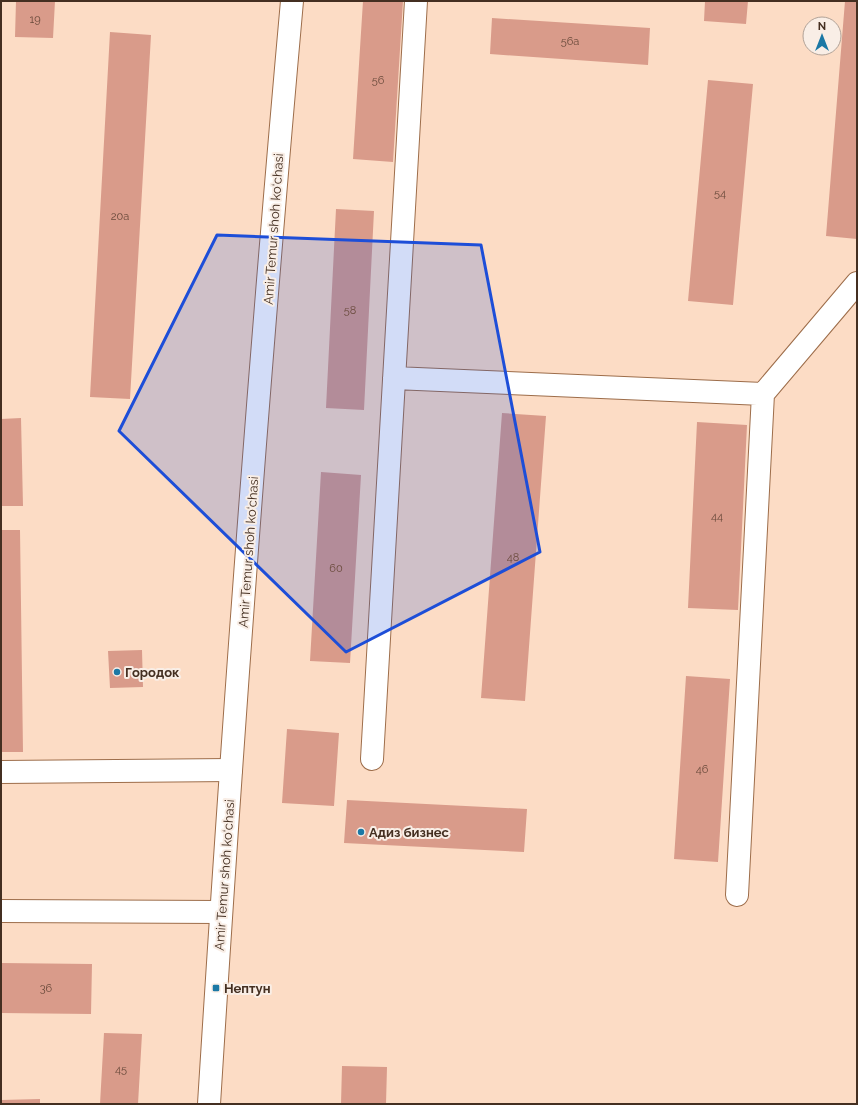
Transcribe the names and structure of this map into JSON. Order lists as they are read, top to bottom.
{
  "streets": {
    "main road": ["Amir Temur shoh ko‘chasi"]
  },
  "places": {
    "other": ["Городок", "Адиз бизнес"],
    "transit": ["Нептун"]
  },
  "house_numbers": [
    "19",
    "56a",
    "56",
    "54",
    "20a",
    "58",
    "44",
    "48",
    "60",
    "46",
    "36",
    "45"
  ],
  "north": "top"
}
